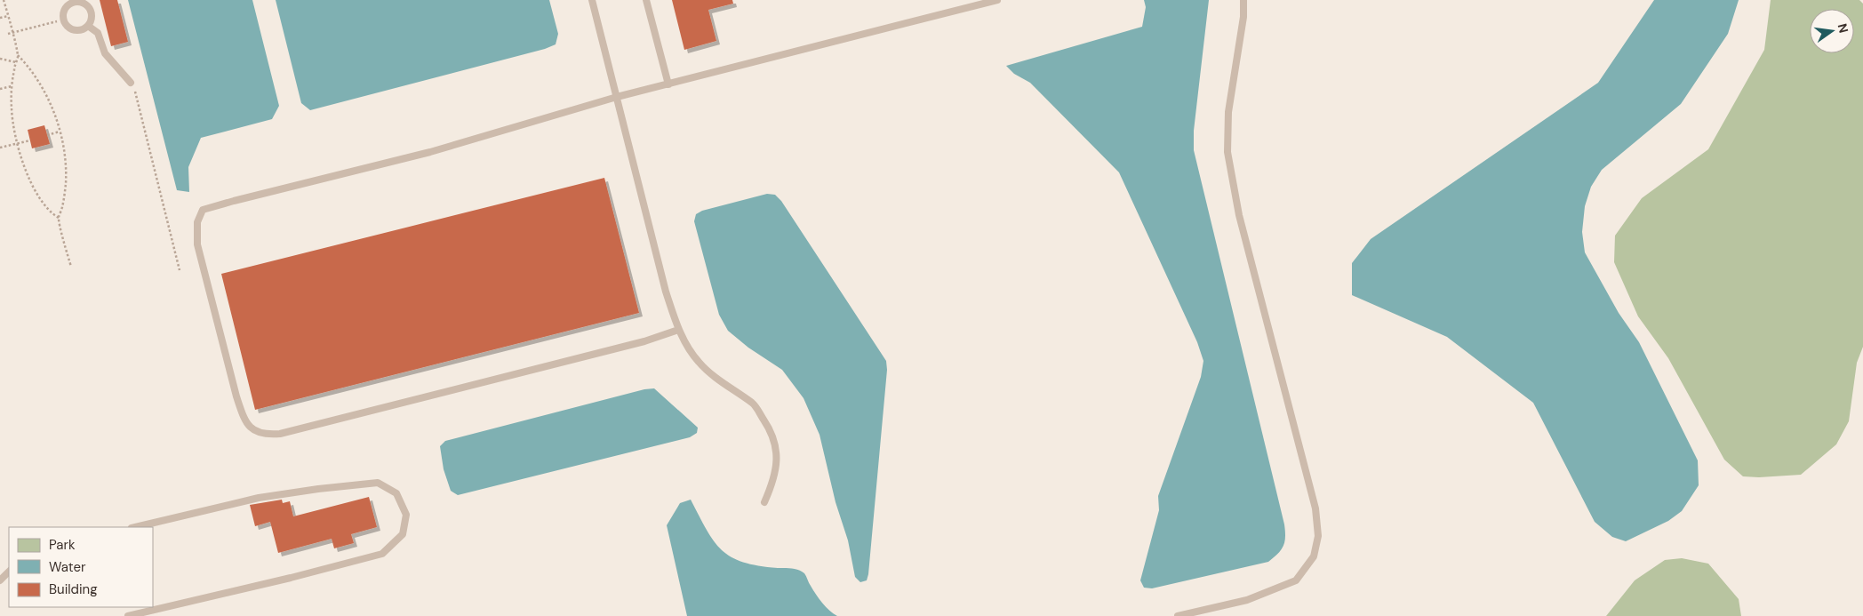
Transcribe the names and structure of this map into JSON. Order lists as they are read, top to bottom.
{
  "legend": ["Park", "Water", "Building"],
  "north": "right"
}
